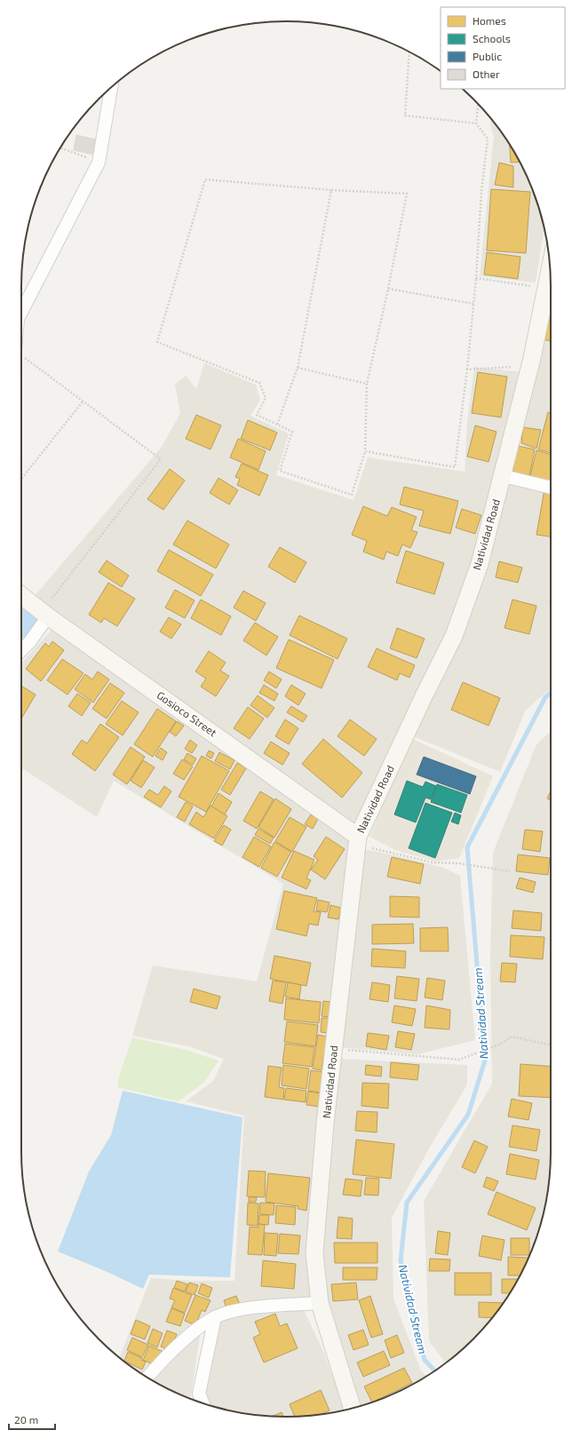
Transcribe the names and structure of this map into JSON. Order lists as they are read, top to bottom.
{
  "streets": {
    "street": ["Natividad Road", "Gosioco Street"]
  },
  "crossings": [
    ["Natividad Road", "Gosioco Street"]
  ],
  "water": ["Natividad Stream"],
  "legend": [
    "Homes",
    "Schools",
    "Public",
    "Other"
  ],
  "scale_bar": "20 m"
}
